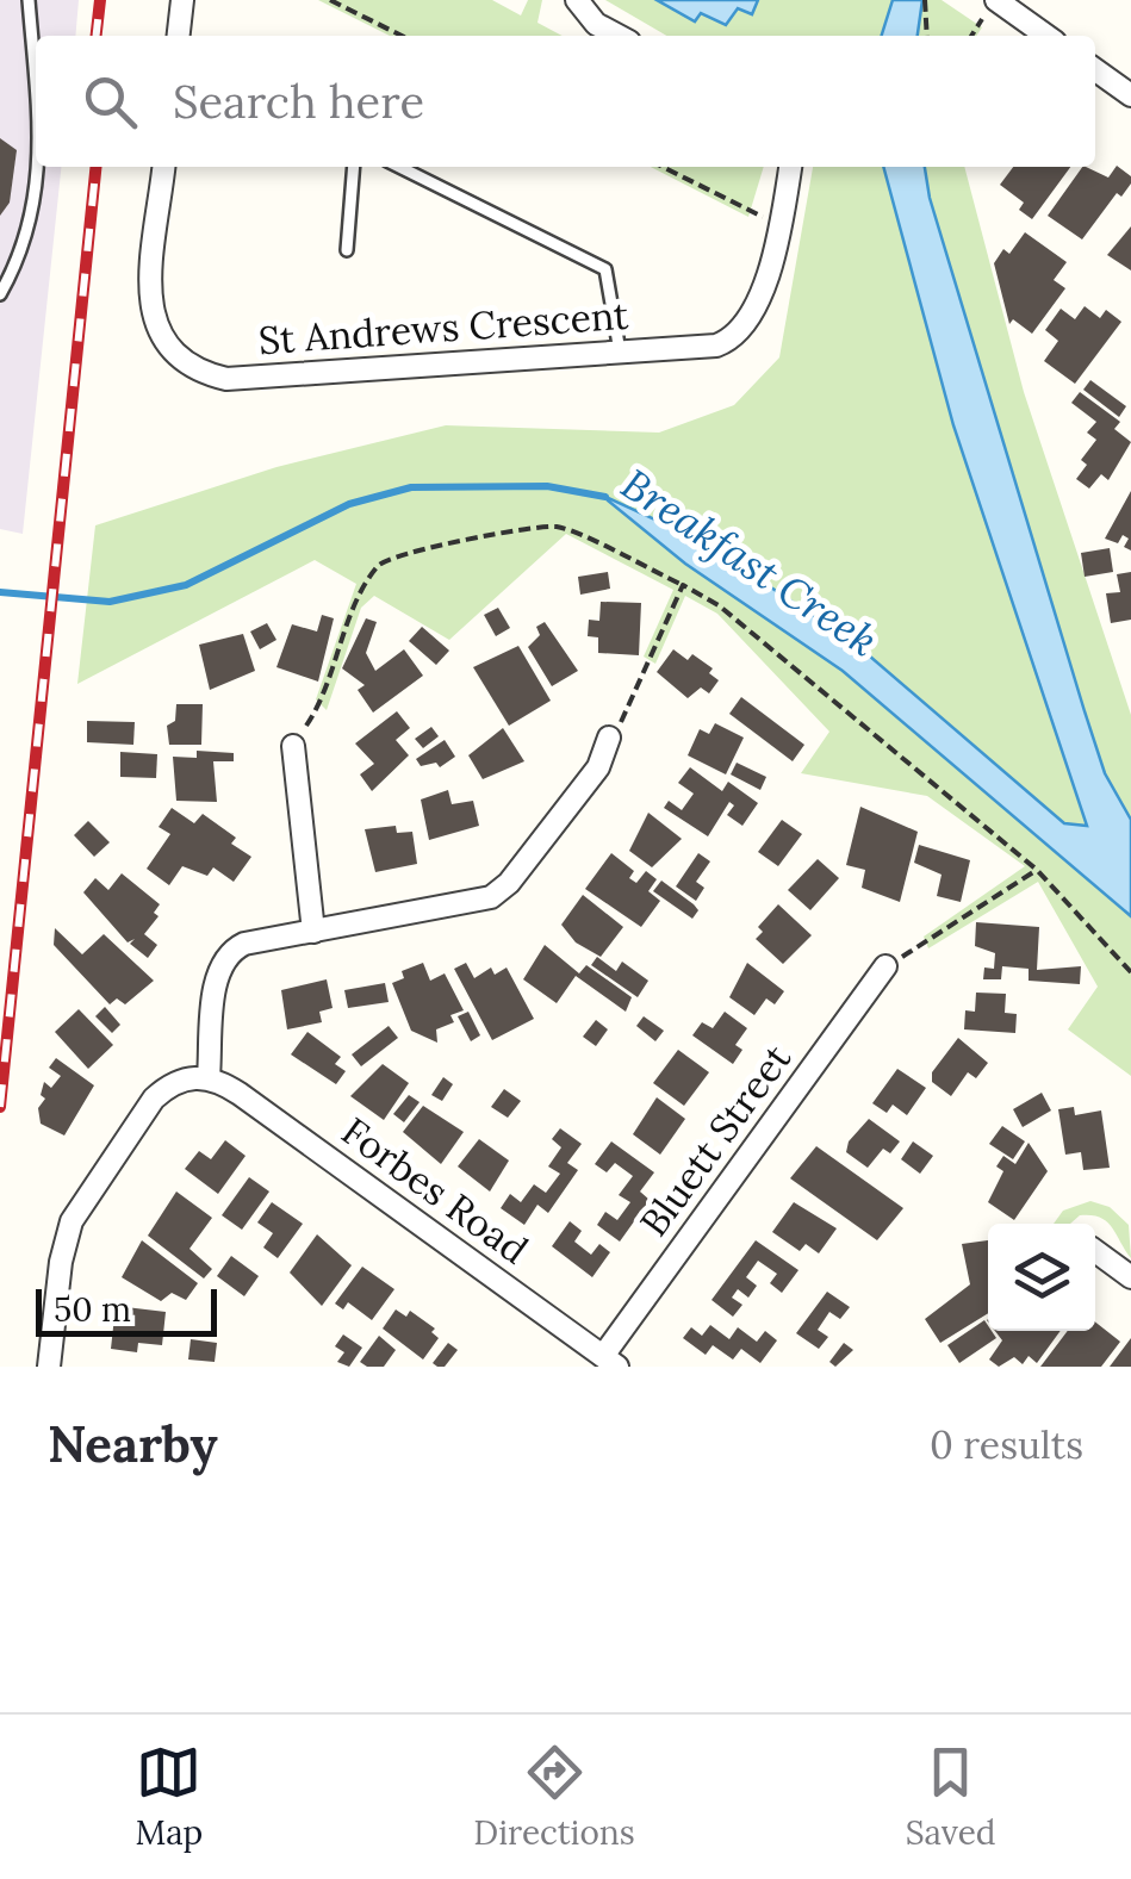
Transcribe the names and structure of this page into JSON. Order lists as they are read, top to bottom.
{
  "streets": {
    "street": ["St Andrews Crescent", "Bluett Street", "Forbes Road"]
  },
  "crossings": [
    ["Bluett Street", "Forbes Road"]
  ],
  "water": ["Breakfast Creek"],
  "scale_bar": "50 m",
  "page": {
    "search": "Search here",
    "scale": "50 m",
    "heading": ["Nearby", "0 results"],
    "nav": ["Map", "Directions", "Saved"]
  }
}
